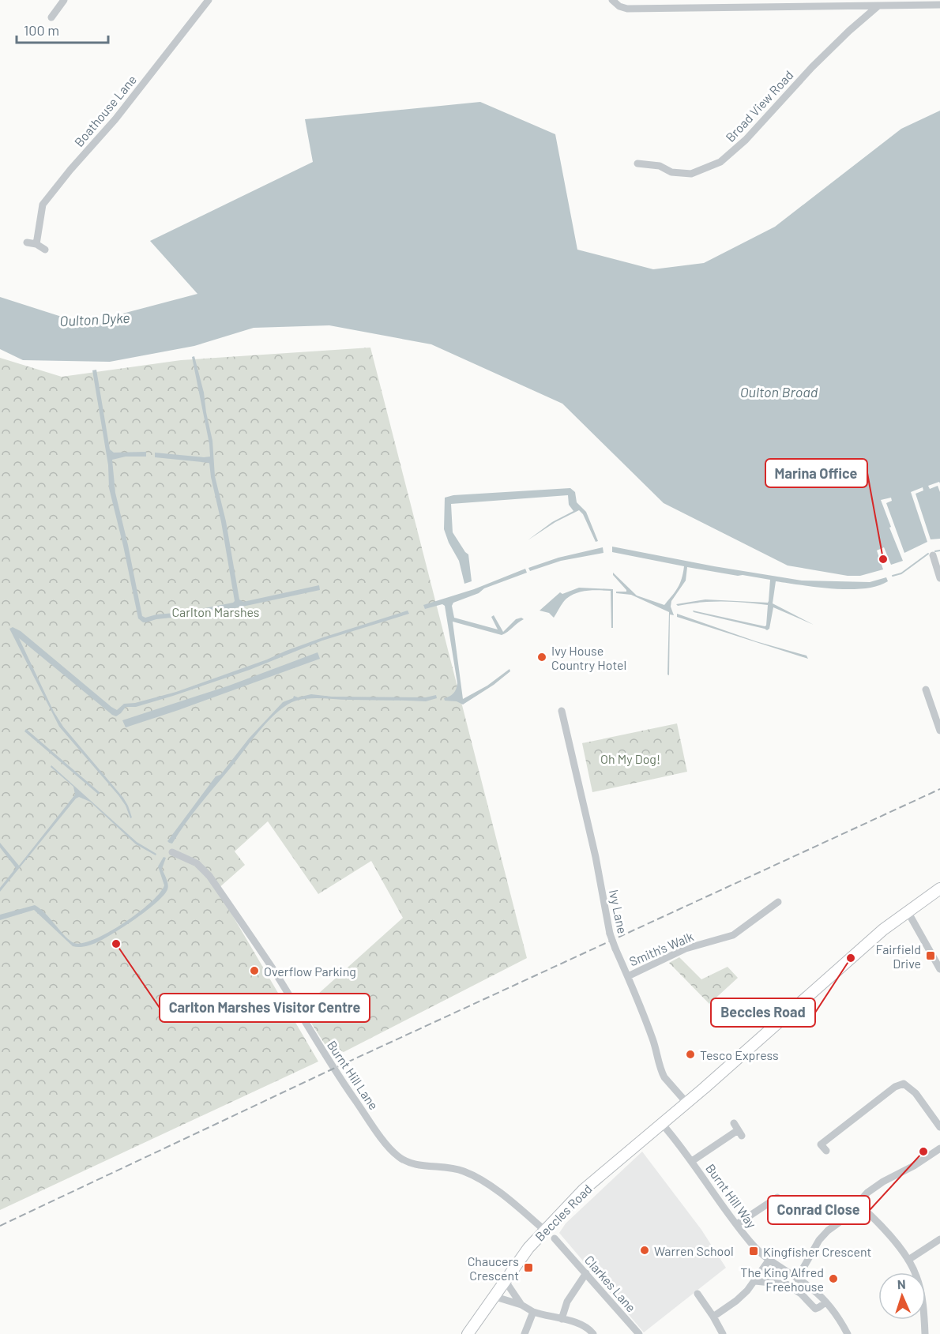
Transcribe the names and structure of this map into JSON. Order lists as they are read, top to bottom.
{
  "streets": {
    "highway": ["Beccles Road"],
    "street": [
      "Broad View Road",
      "Boathouse Lane",
      "Ivy Lane",
      "Smith's Walk",
      "Burnt Hill Lane",
      "Burnt Hill Way",
      "Clarkes Lane"
    ]
  },
  "crossings": [
    ["Ivy Lane", "Smith's Walk"],
    ["Ivy Lane", "Beccles Road"],
    ["Burnt Hill Lane", "Beccles Road"],
    ["Burnt Hill Way", "Beccles Road"]
  ],
  "water": ["Oulton Dyke", "Oulton Broad"],
  "parks": ["Carlton Marshes", "Oh My Dog!"],
  "places": {
    "other": [
      "Marina Office",
      "Ivy House Country Hotel",
      "Carlton Marshes Visitor Centre",
      "Beccles Road",
      "Overflow Parking",
      "Tesco Express",
      "Conrad Close",
      "Warren School",
      "The King Alfred Freehouse"
    ],
    "transit": ["Fairfield Drive", "Kingfisher Crescent", "Chaucers Crescent"]
  },
  "scale_bar": "100 m",
  "north": "top"
}
